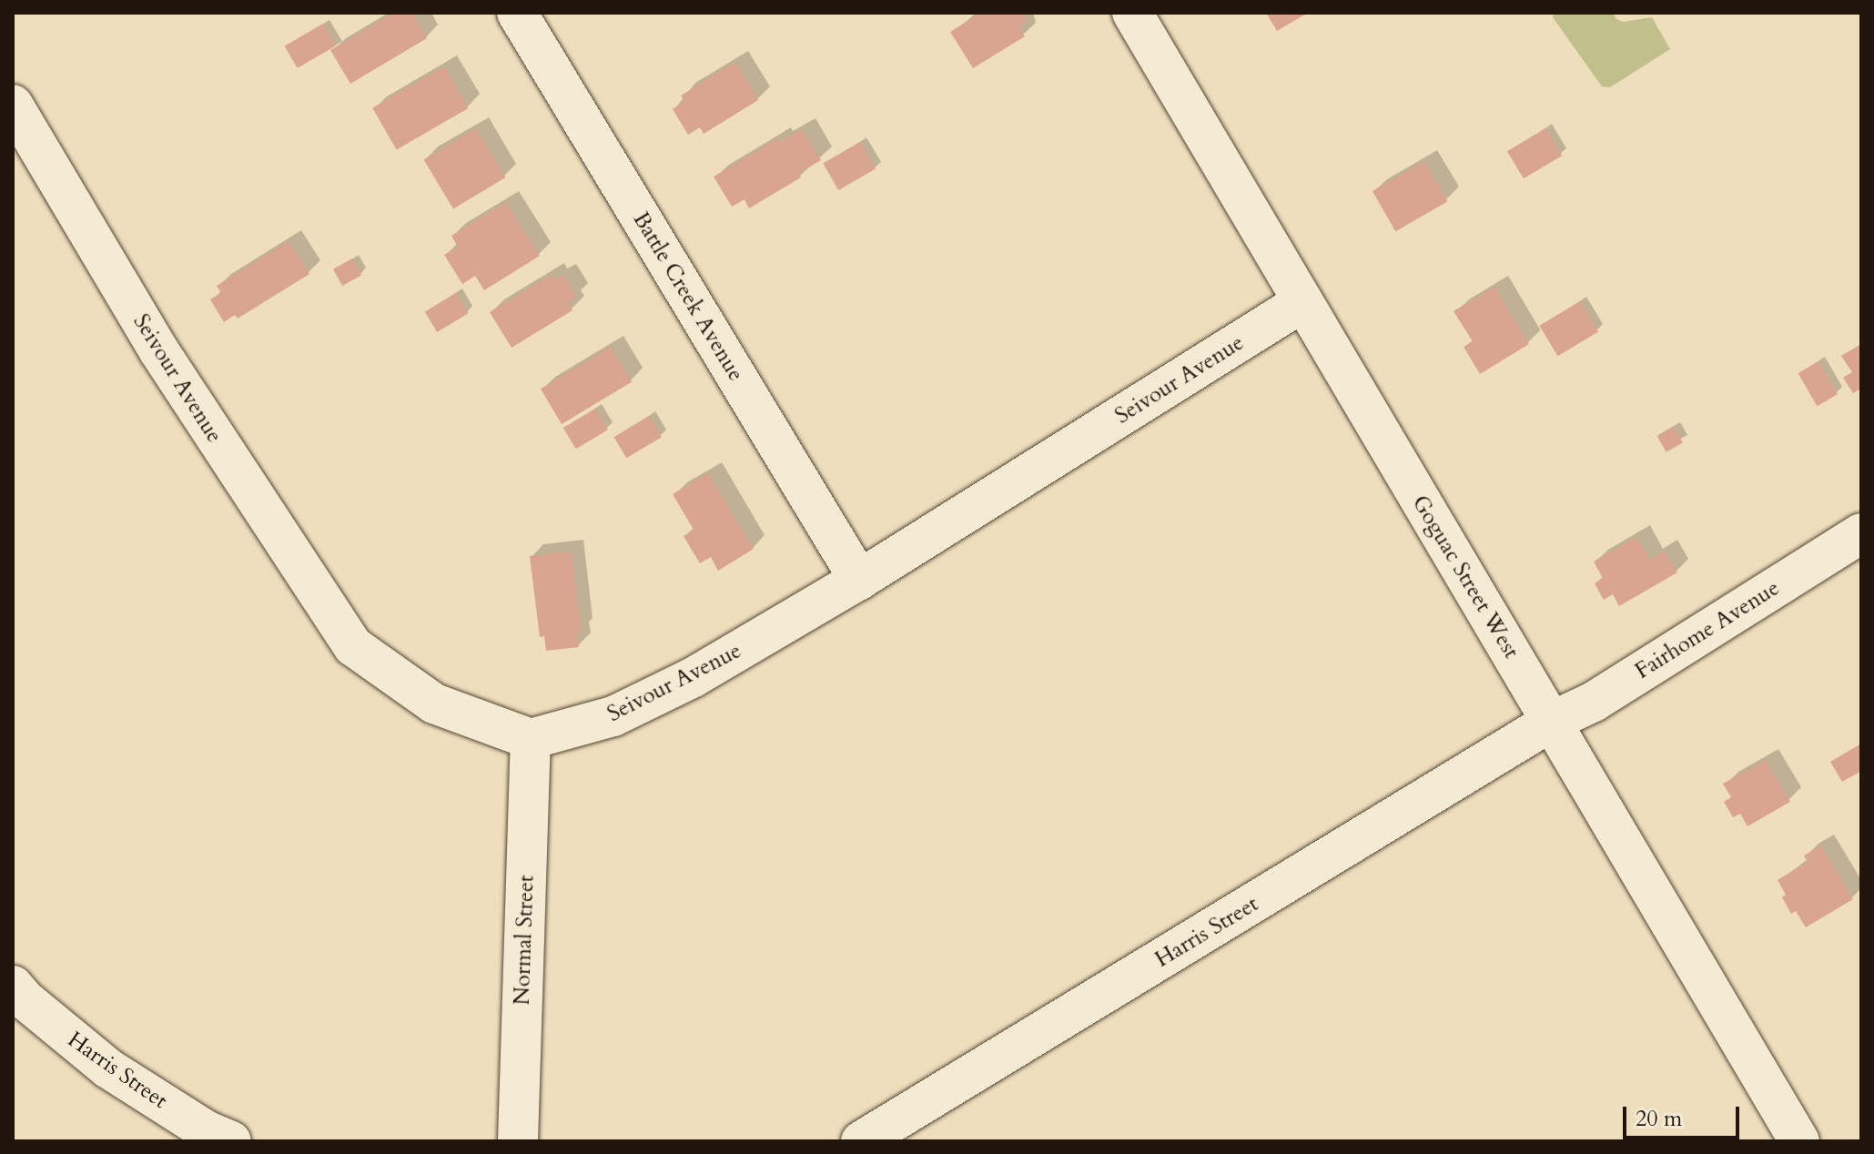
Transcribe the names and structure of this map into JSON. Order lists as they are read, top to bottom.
{
  "streets": {
    "street": [
      "Battle Creek Avenue",
      "Seivour Avenue",
      "Goguac Street West",
      "Fairhome Avenue",
      "Harris Street",
      "Normal Street"
    ]
  },
  "crossings": [
    ["Battle Creek Avenue", "Seivour Avenue"],
    ["Seivour Avenue", "Goguac Street West"],
    ["Seivour Avenue", "Normal Street"],
    ["Goguac Street West", "Fairhome Avenue"],
    ["Goguac Street West", "Harris Street"],
    ["Fairhome Avenue", "Harris Street"]
  ],
  "scale_bar": "20 m"
}
